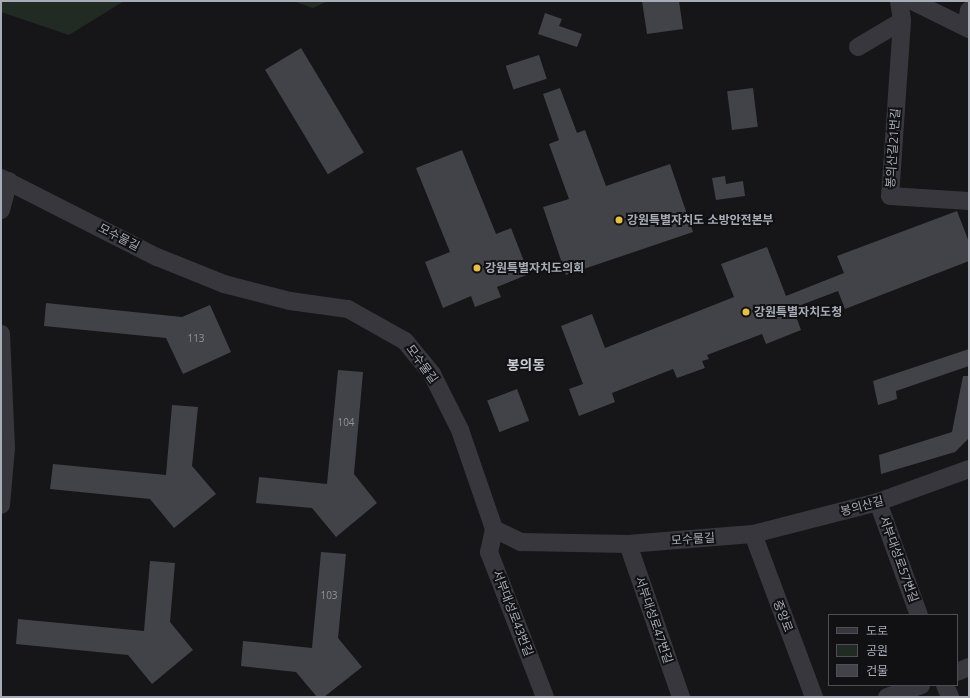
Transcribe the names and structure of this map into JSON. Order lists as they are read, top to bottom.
{
  "streets": {
    "street": [
      "봉의산길21번길",
      "모수물길",
      "봉의산길",
      "서부대성로57번길",
      "서부대성로43번길",
      "중앙로",
      "서부대성로47번길"
    ]
  },
  "crossings": [
    ["모수물길", "봉의산길"],
    ["모수물길", "서부대성로43번길"],
    ["모수물길", "중앙로"],
    ["모수물길", "서부대성로47번길"],
    ["봉의산길", "서부대성로57번길"],
    ["봉의산길", "중앙로"]
  ],
  "districts": ["봉의동"],
  "places": ["강원특별자치도 소방안전본부", "강원특별자치도의회", "강원특별자치도청"],
  "house_numbers": ["113", "104", "103"],
  "legend": ["도로", "공원", "건물"]
}
